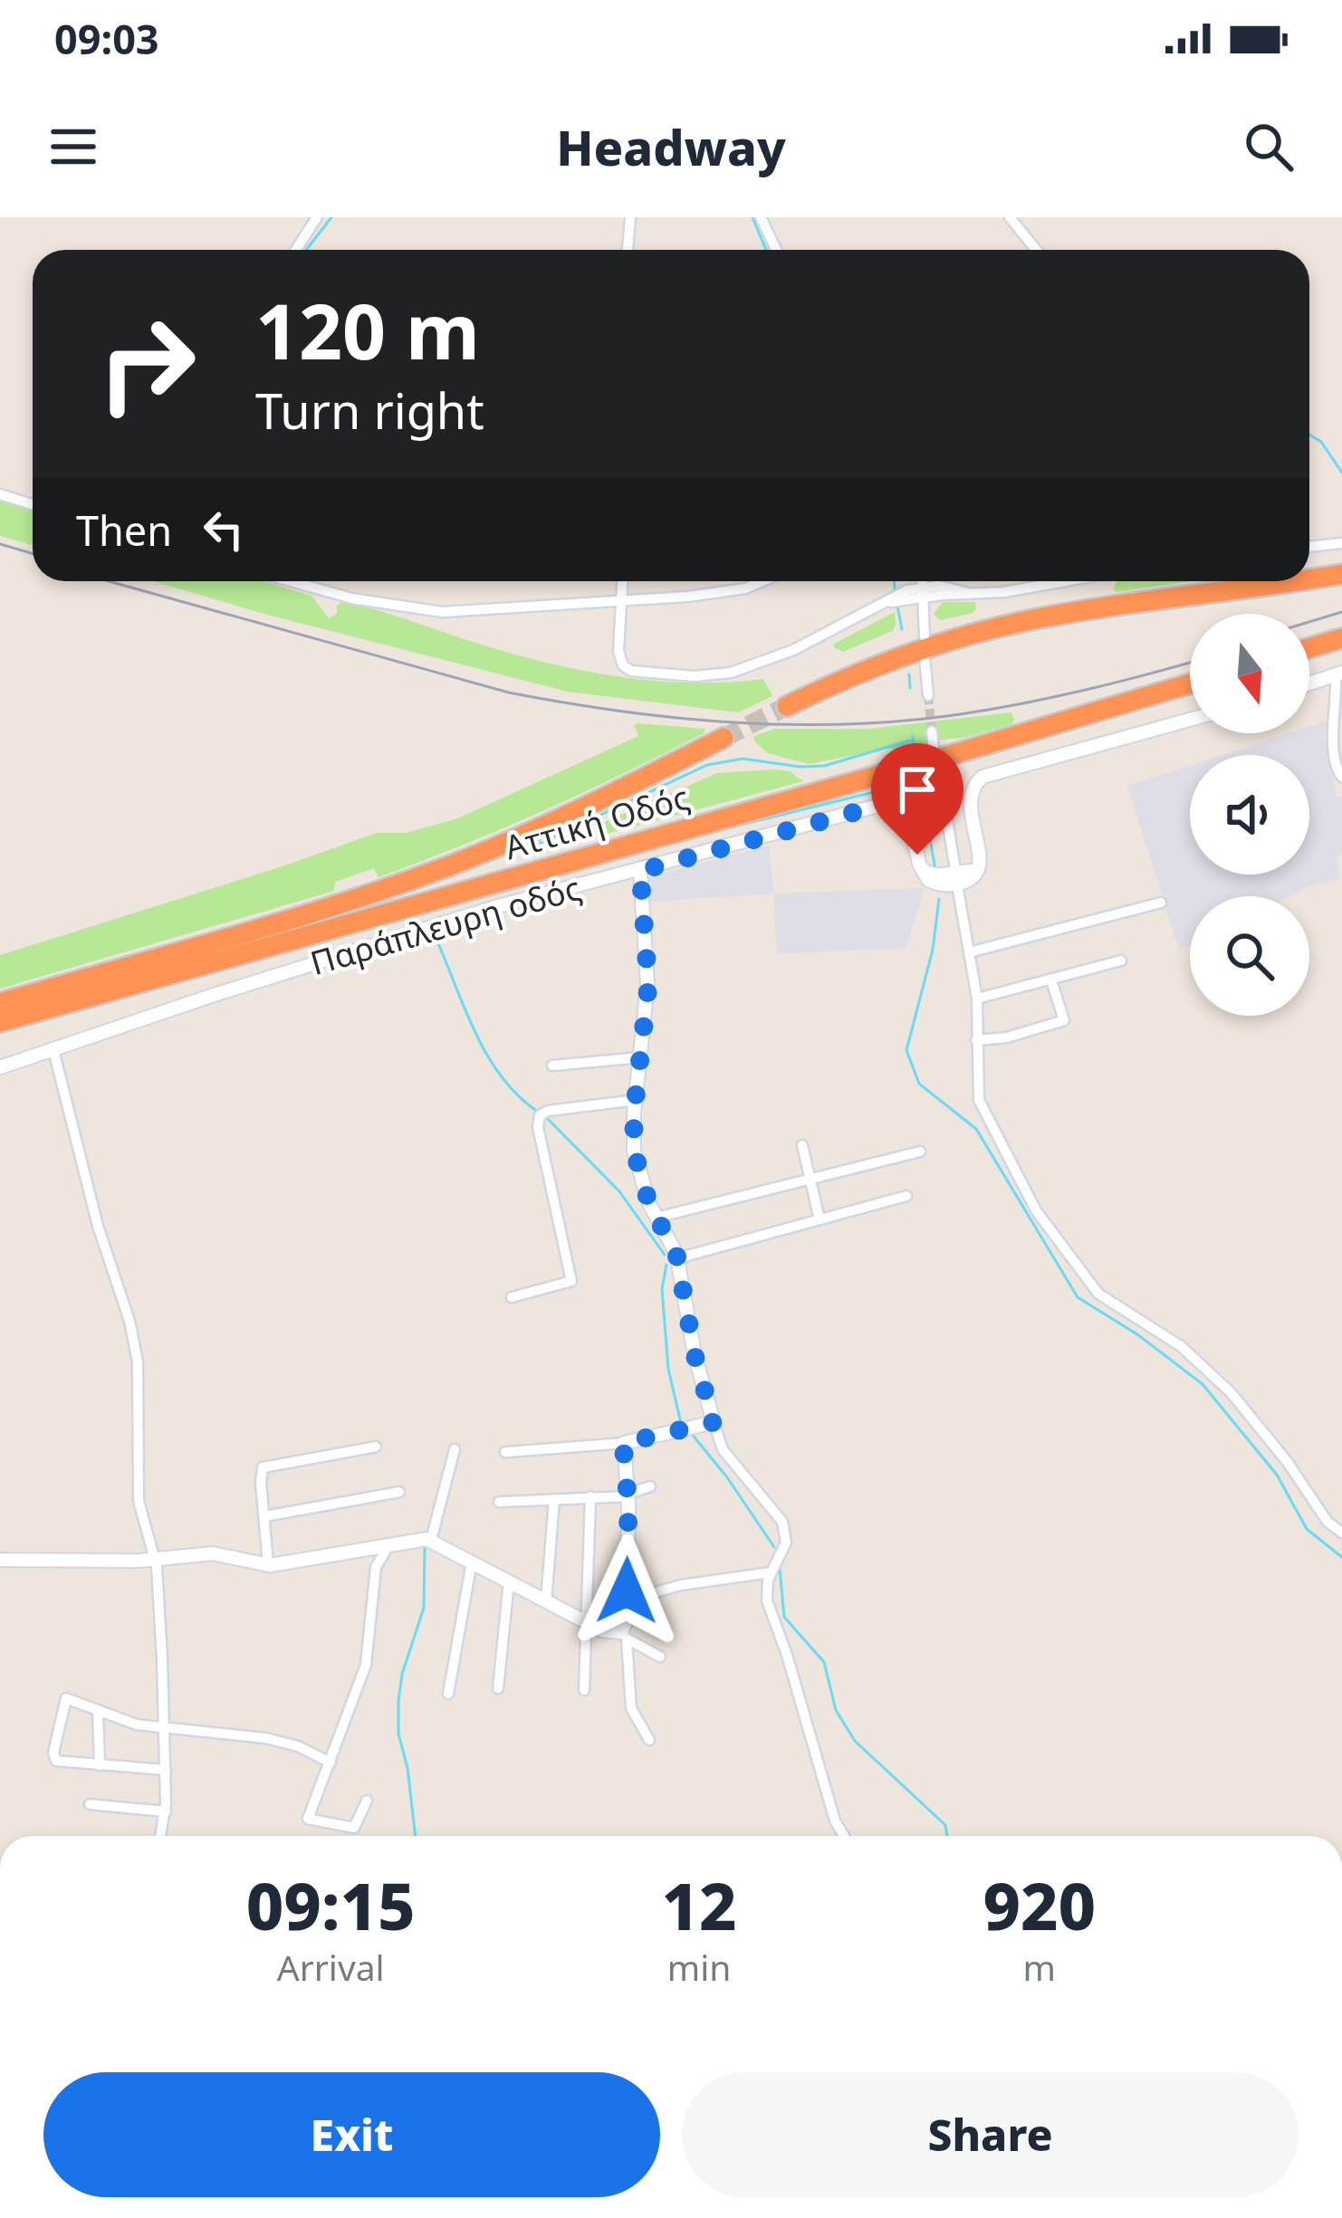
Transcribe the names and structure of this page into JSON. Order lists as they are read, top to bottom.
{
  "streets": {
    "highway": ["Αττική Οδός"],
    "street": ["Παράπλευρη οδός"]
  },
  "north": "bottom",
  "page": {
    "status": "09:03",
    "header": "Headway",
    "turn": ["120 m", "Turn right"],
    "then": "Then",
    "eta": [
      "09:15",
      "Arrival",
      "12",
      "min",
      "920",
      "m"
    ],
    "buttons": ["Exit", "Share"]
  }
}
